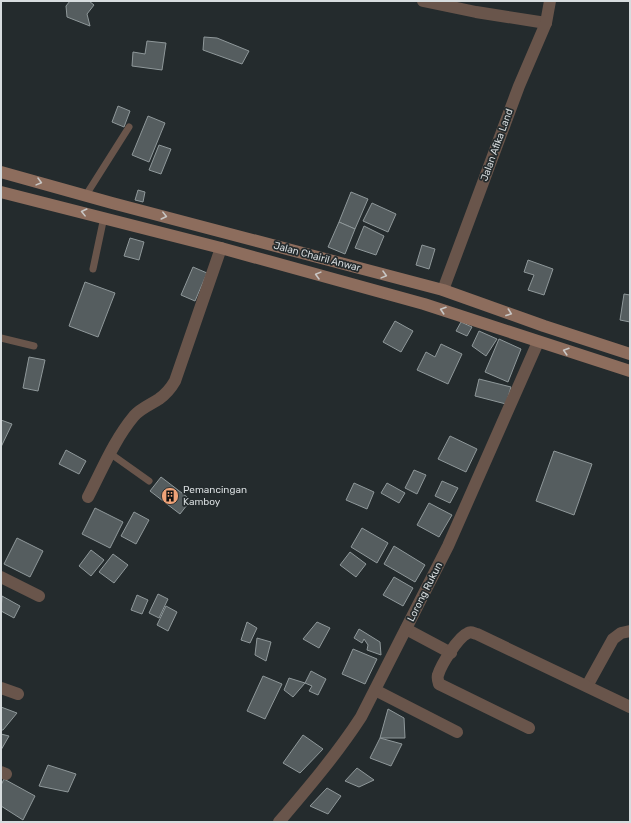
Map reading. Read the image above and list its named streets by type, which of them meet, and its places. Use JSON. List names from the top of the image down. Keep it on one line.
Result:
{"streets":{"main road":["Jalan Chairil Anwar"],"street":["Jalan Afika Land","Lorong Rukun"]},"crossings":[["Jalan Afika Land","Jalan Chairil Anwar"],["Jalan Chairil Anwar","Lorong Rukun"]],"places":{"building":["Pemancingan Kamboy"]}}
